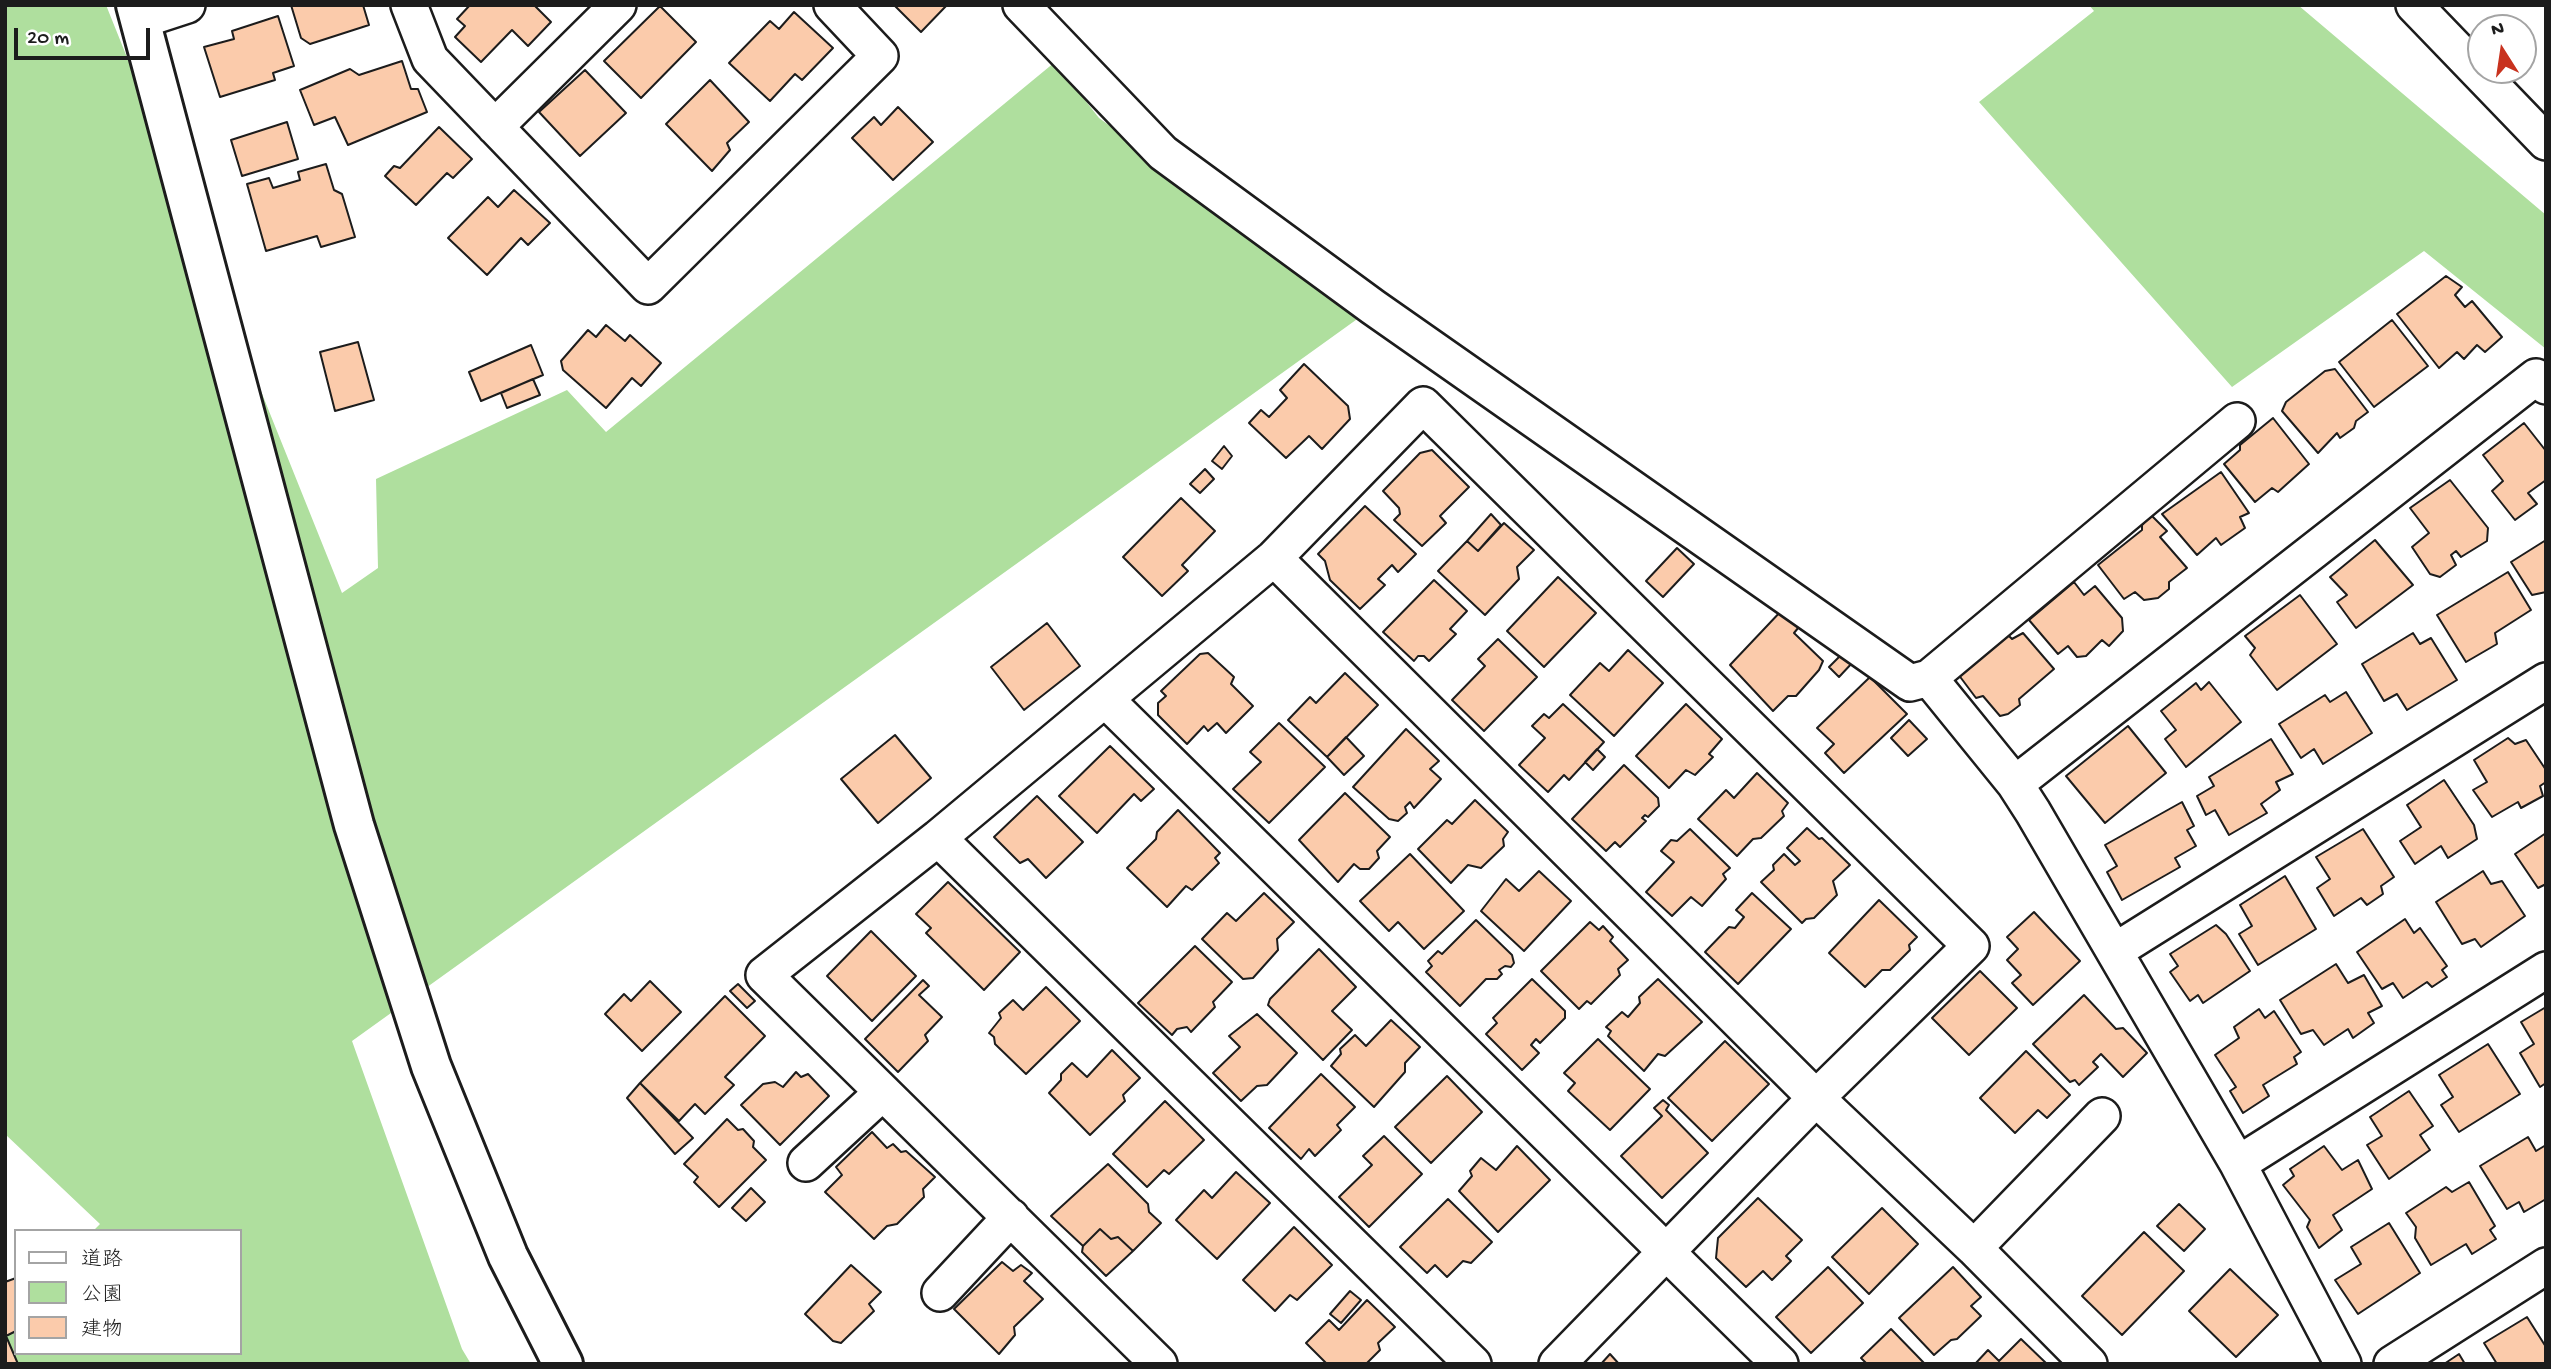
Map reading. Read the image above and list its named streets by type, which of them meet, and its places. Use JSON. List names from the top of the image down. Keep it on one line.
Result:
{"legend":["道路","公園","建物"],"scale_bar":"20 m","north":"top"}
